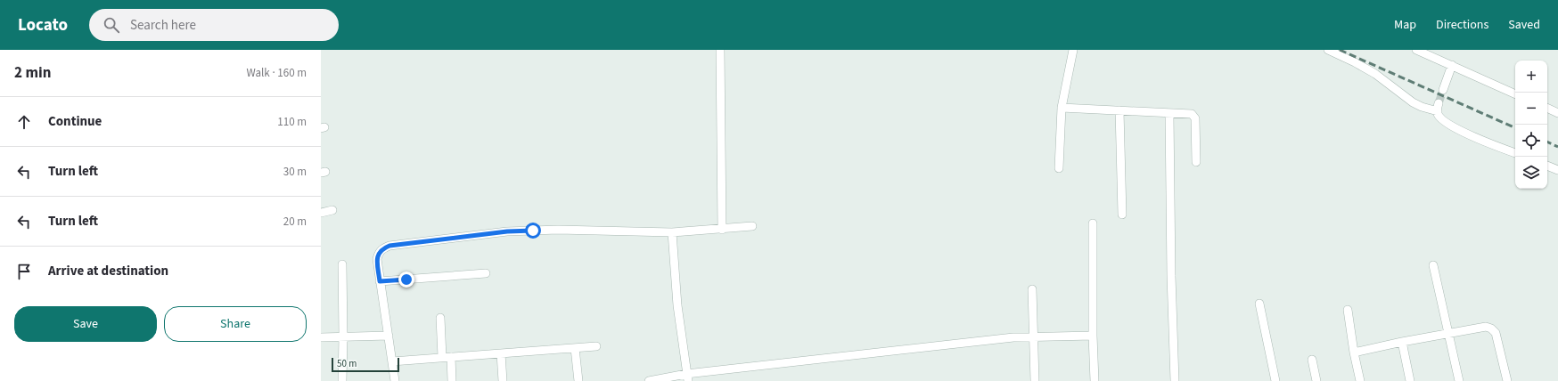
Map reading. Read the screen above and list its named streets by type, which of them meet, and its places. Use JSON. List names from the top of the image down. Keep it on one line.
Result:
{"scale_bar":"50 m","page":{"header":"Locato","search":"Search here","nav":["Map","Directions","Saved"],"heading":["2 min","Walk · 160 m"],"map_buttons":["+","−"],"list":[["Continue","110 m"],["Turn left","30 m"],["Turn left","20 m"],"Arrive at destination"],"buttons":["Save","Share"],"scale":"50 m"}}
